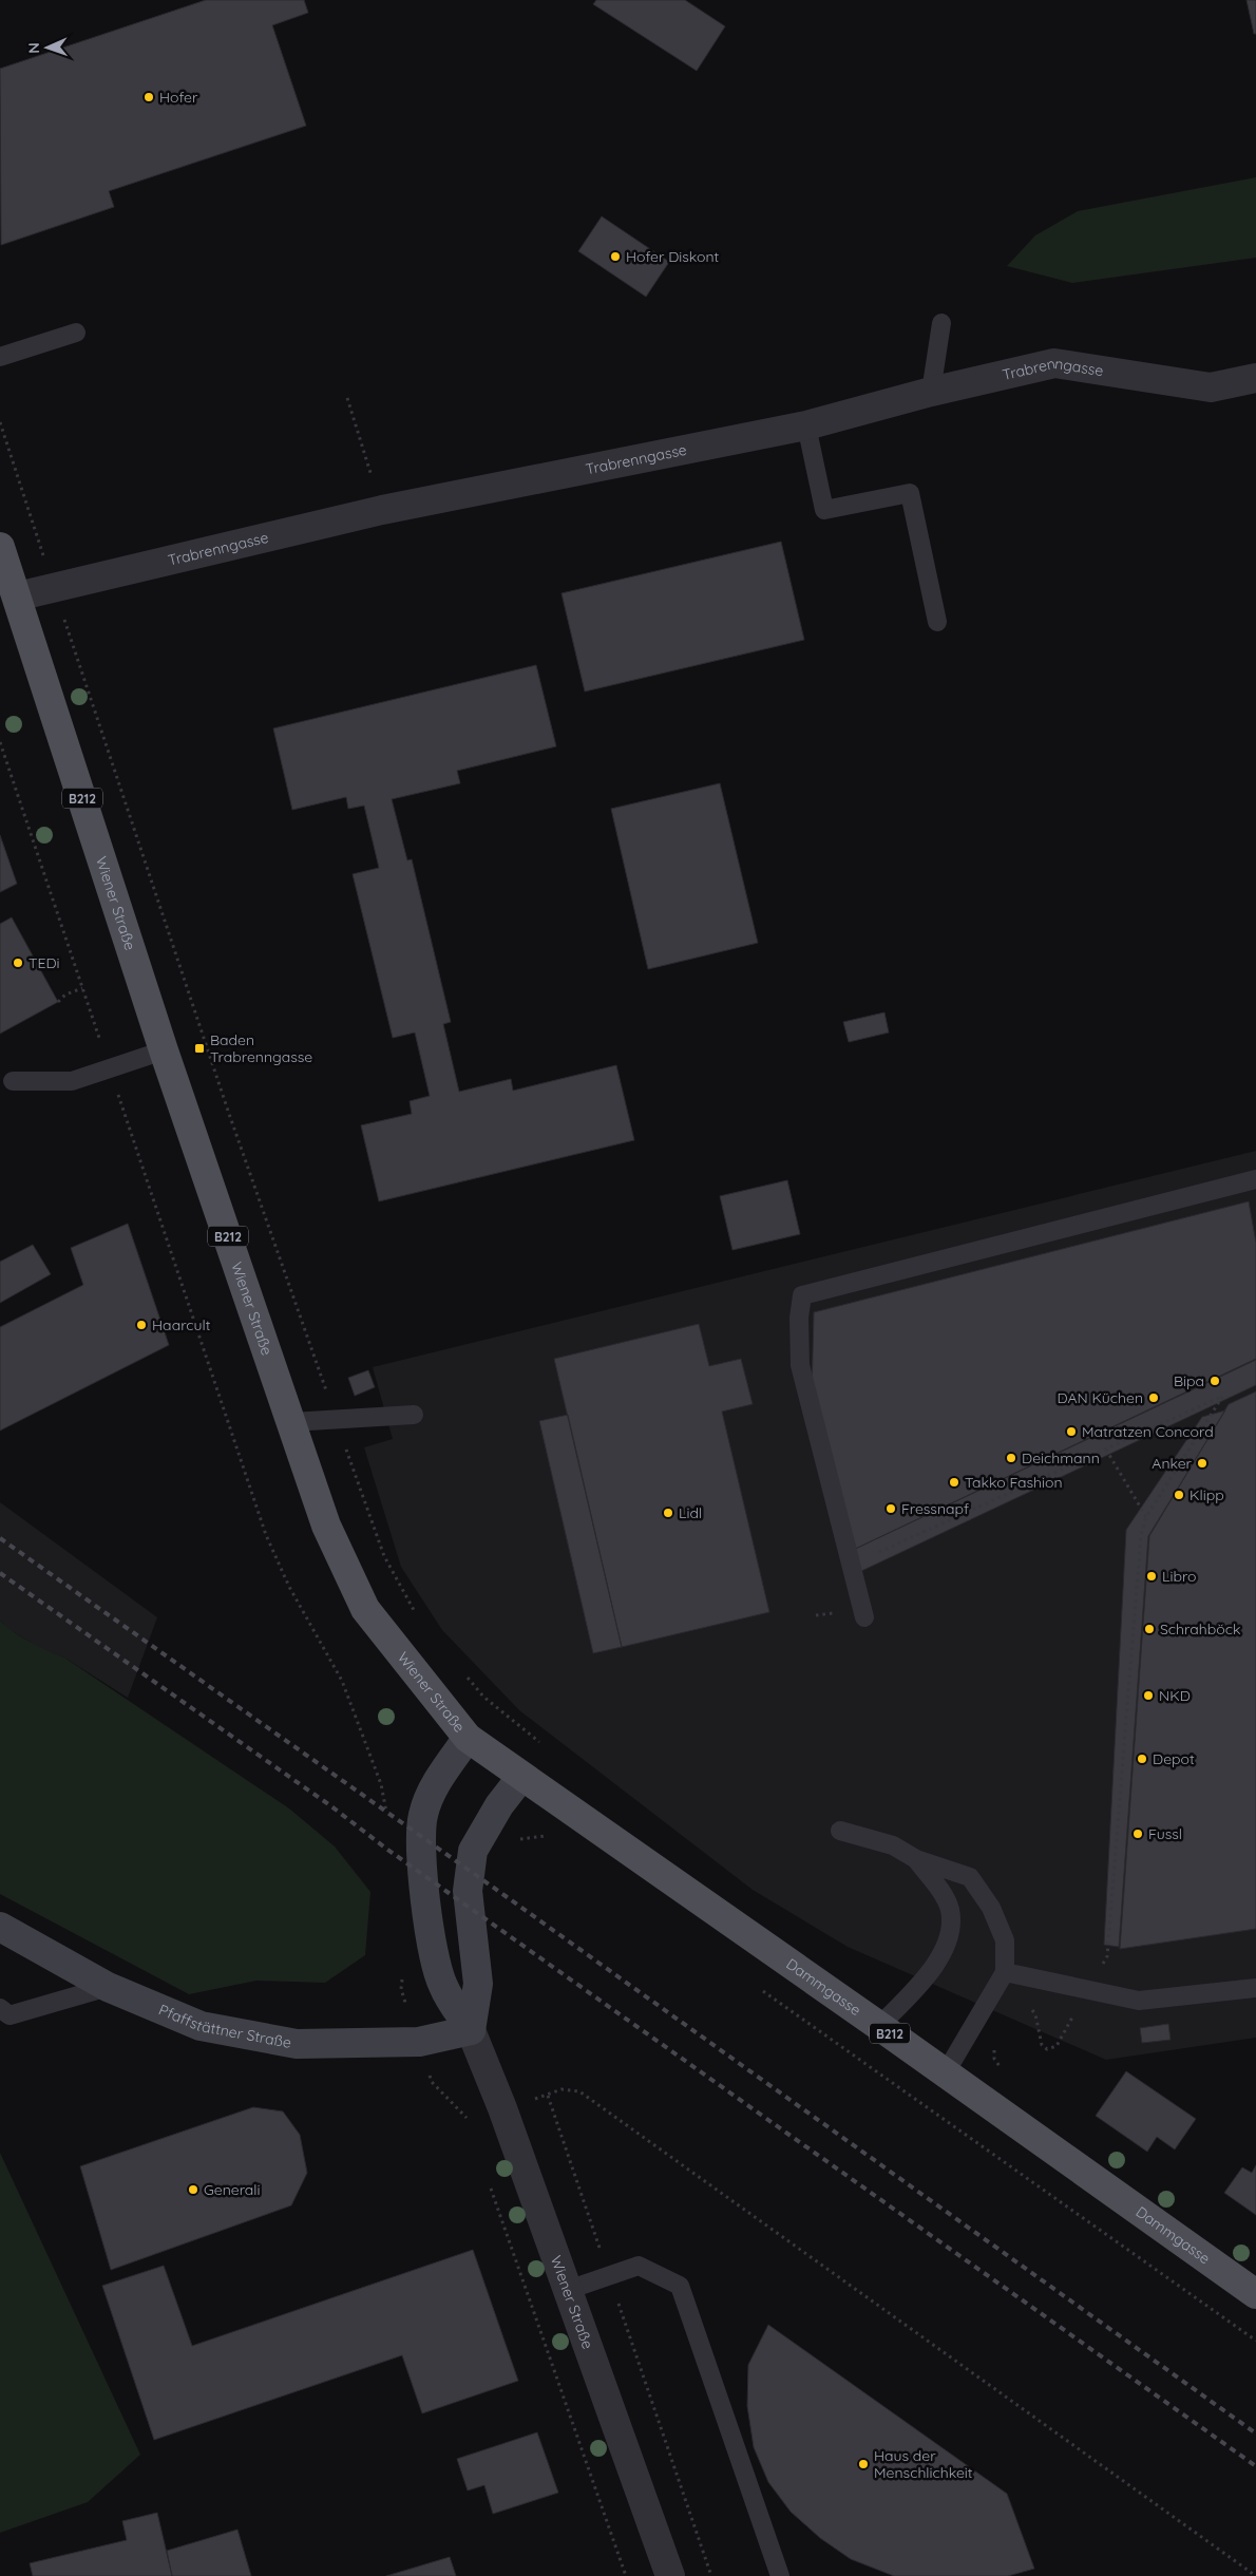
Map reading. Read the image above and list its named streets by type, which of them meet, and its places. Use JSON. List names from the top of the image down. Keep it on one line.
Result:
{"streets":{"main road":["B212","Wiener Straße","Dammgasse","Pfaffstättner Straße"],"street":["Trabrenngasse"]},"crossings":[["Trabrenngasse","Wiener Straße"],["Wiener Straße","Dammgasse"],["Wiener Straße","Pfaffstättner Straße"]],"places":{"other":["Hofer","Hofer Diskont","TEDi","Haarcult","Bipa","DAN Küchen","Matratzen Concord","Deichmann","Anker","Takko Fashion","Klipp","Fressnapf","Lidl","Libro","Schrahböck","NKD","Depot","Fussl","Generali","Haus der Menschlichkeit"],"transit":["Baden Trabrenngasse"]},"north":"left"}
